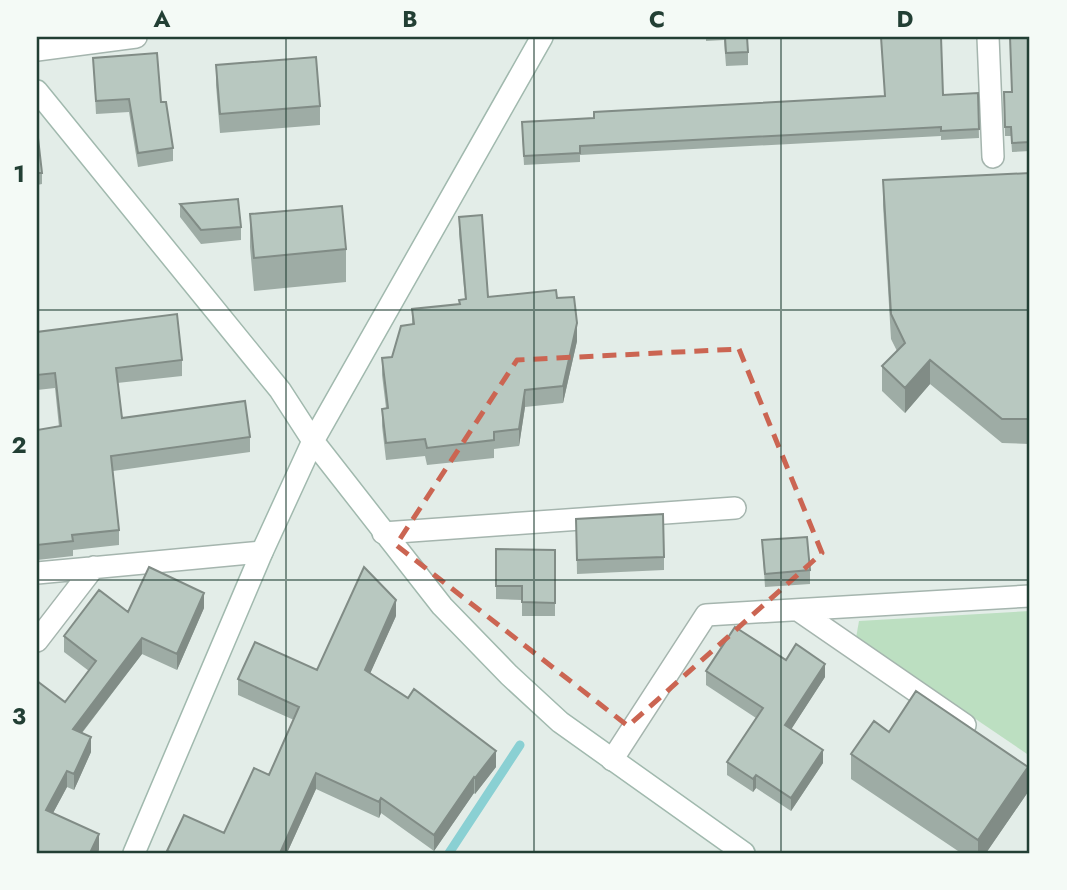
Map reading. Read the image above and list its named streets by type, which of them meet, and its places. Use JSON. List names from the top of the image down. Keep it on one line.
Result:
{"grid":{"columns":["A","B","C","D"],"rows":["1","2","3"]}}
